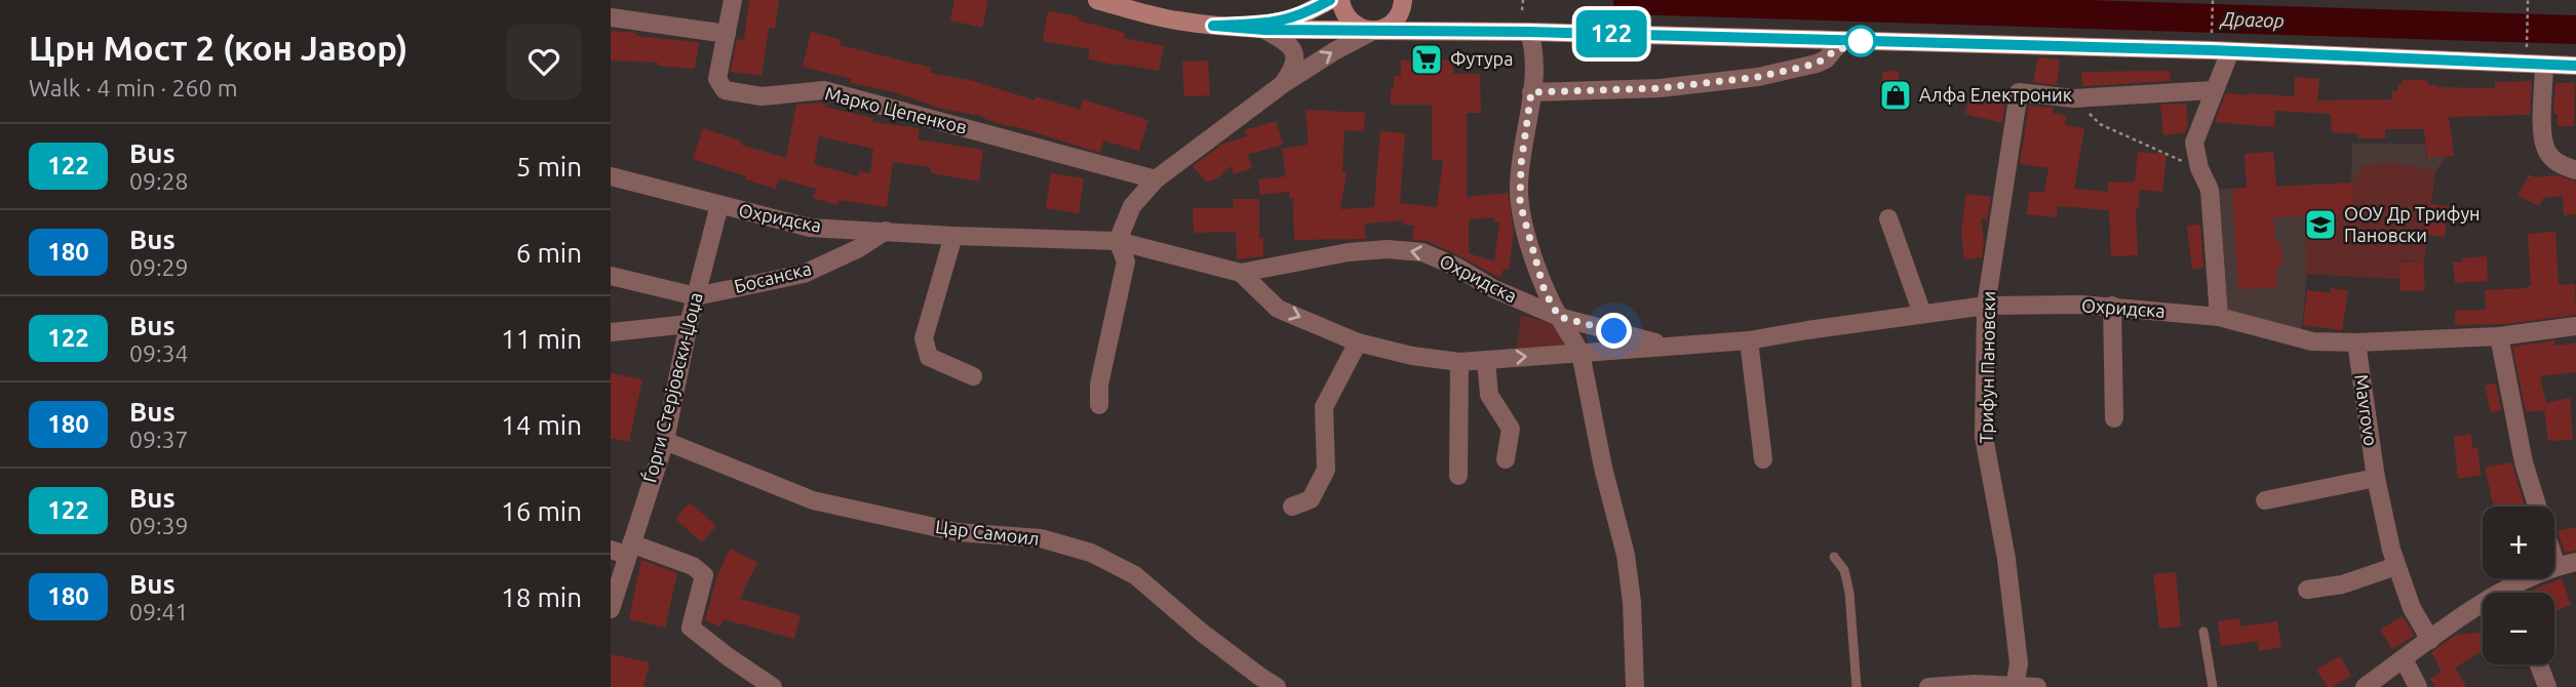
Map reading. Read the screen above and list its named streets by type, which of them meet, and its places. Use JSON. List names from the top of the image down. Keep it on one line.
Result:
{"streets":{"street":["Марко Цепенков","Охридска","Босанска","Трифун Пановски","Ѓорги Стерјовски-Џоџа","Mavrovo","Цар Самоил"]},"crossings":[["Охридска","Босанска"],["Охридска","Трифун Пановски"],["Охридска","Ѓорги Стерјовски-Џоџа"],["Охридска","Mavrovo"],["Босанска","Ѓорги Стерјовски-Џоџа"],["Ѓорги Стерјовски-Џоџа","Цар Самоил"]],"water":["Драгор"],"places":{"supermarket":["Футура"],"shop":["Алфа Електроник"],"school or university":["ООУ Др Трифун Пановски"]},"lines":["bus line 122"],"page":{"heading":["Црн Мост 2 (кон Јавор)","Walk · 4 min · 260 m"],"on_map":"122","list":[{"mark":"122","name":"Bus","note":"09:28","value":"5 min"},{"mark":"180","name":"Bus","note":"09:29","value":"6 min"},{"mark":"122","name":"Bus","note":"09:34","value":"11 min"},{"mark":"180","name":"Bus","note":"09:37","value":"14 min"},{"mark":"122","name":"Bus","note":"09:39","value":"16 min"},{"mark":"180","name":"Bus","note":"09:41","value":"18 min"}],"map_buttons":["+","−"]}}
